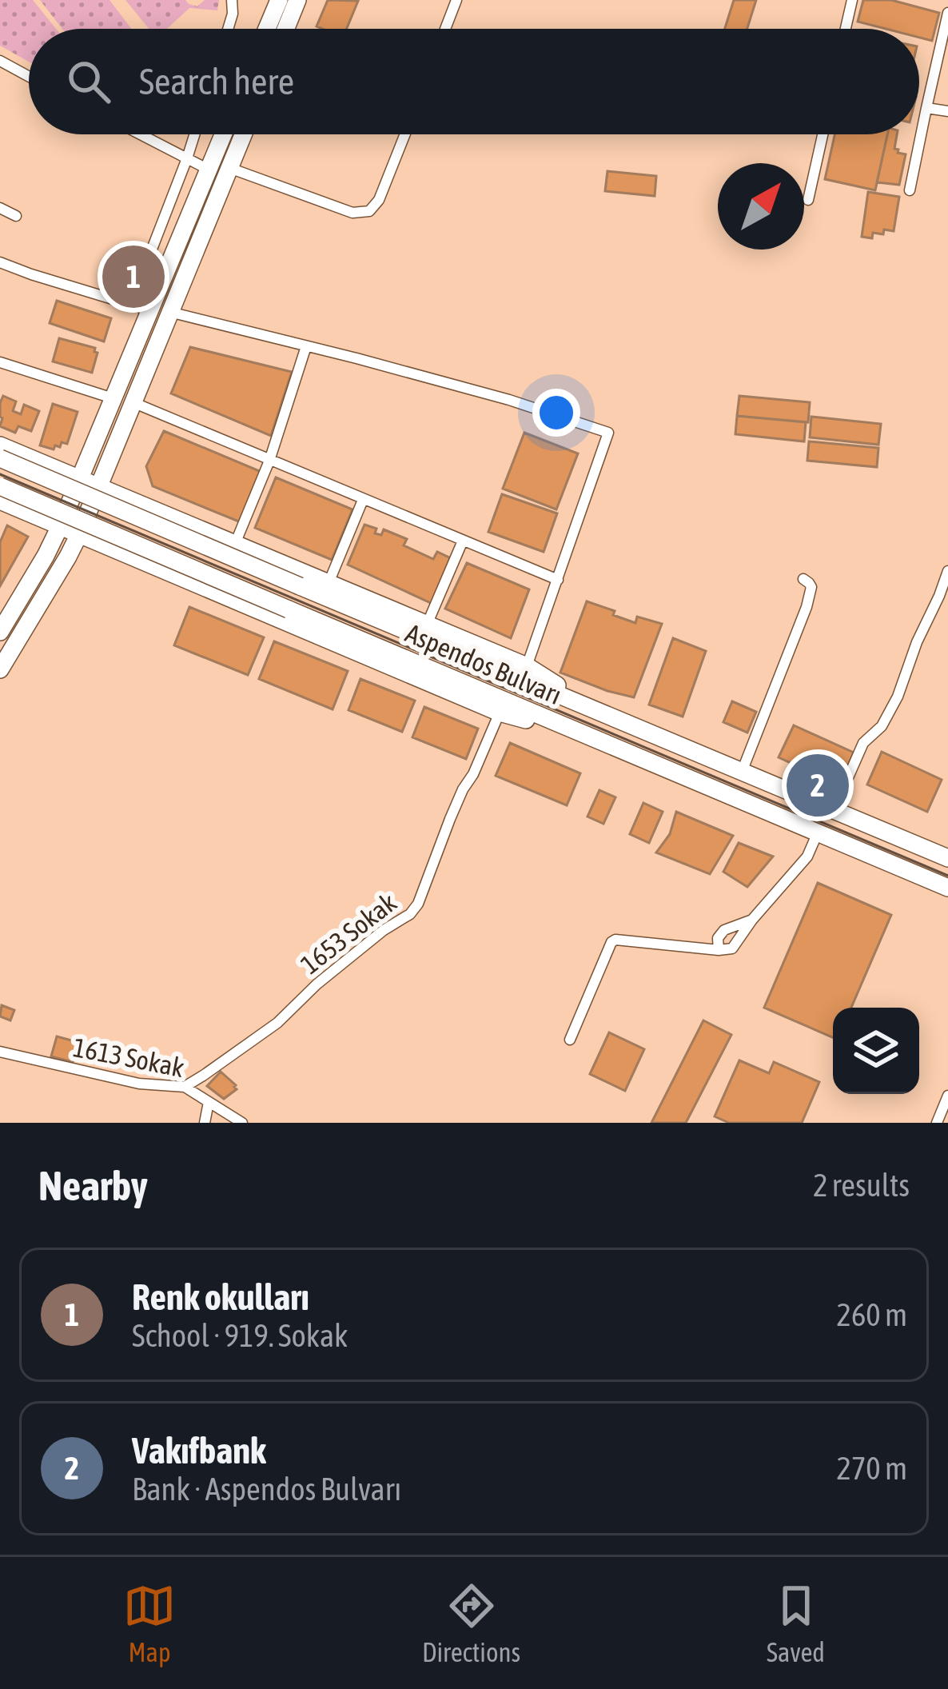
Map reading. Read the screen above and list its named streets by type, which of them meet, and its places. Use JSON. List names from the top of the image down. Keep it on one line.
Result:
{"streets":{"main road":["Aspendos Bulvarı"],"street":["1653 Sokak","1613 Sokak"]},"crossings":[["1653 Sokak","1613 Sokak"]],"north":"top right","page":{"search":"Search here","pins":["1","2"],"heading":["Nearby","2 results"],"list":[{"mark":"1","name":"Renk okulları","note":"School · 919. Sokak","value":"260 m"},{"mark":"2","name":"Vakıfbank","note":"Bank · Aspendos Bulvarı","value":"270 m"}],"nav":["Map","Directions","Saved"]}}
